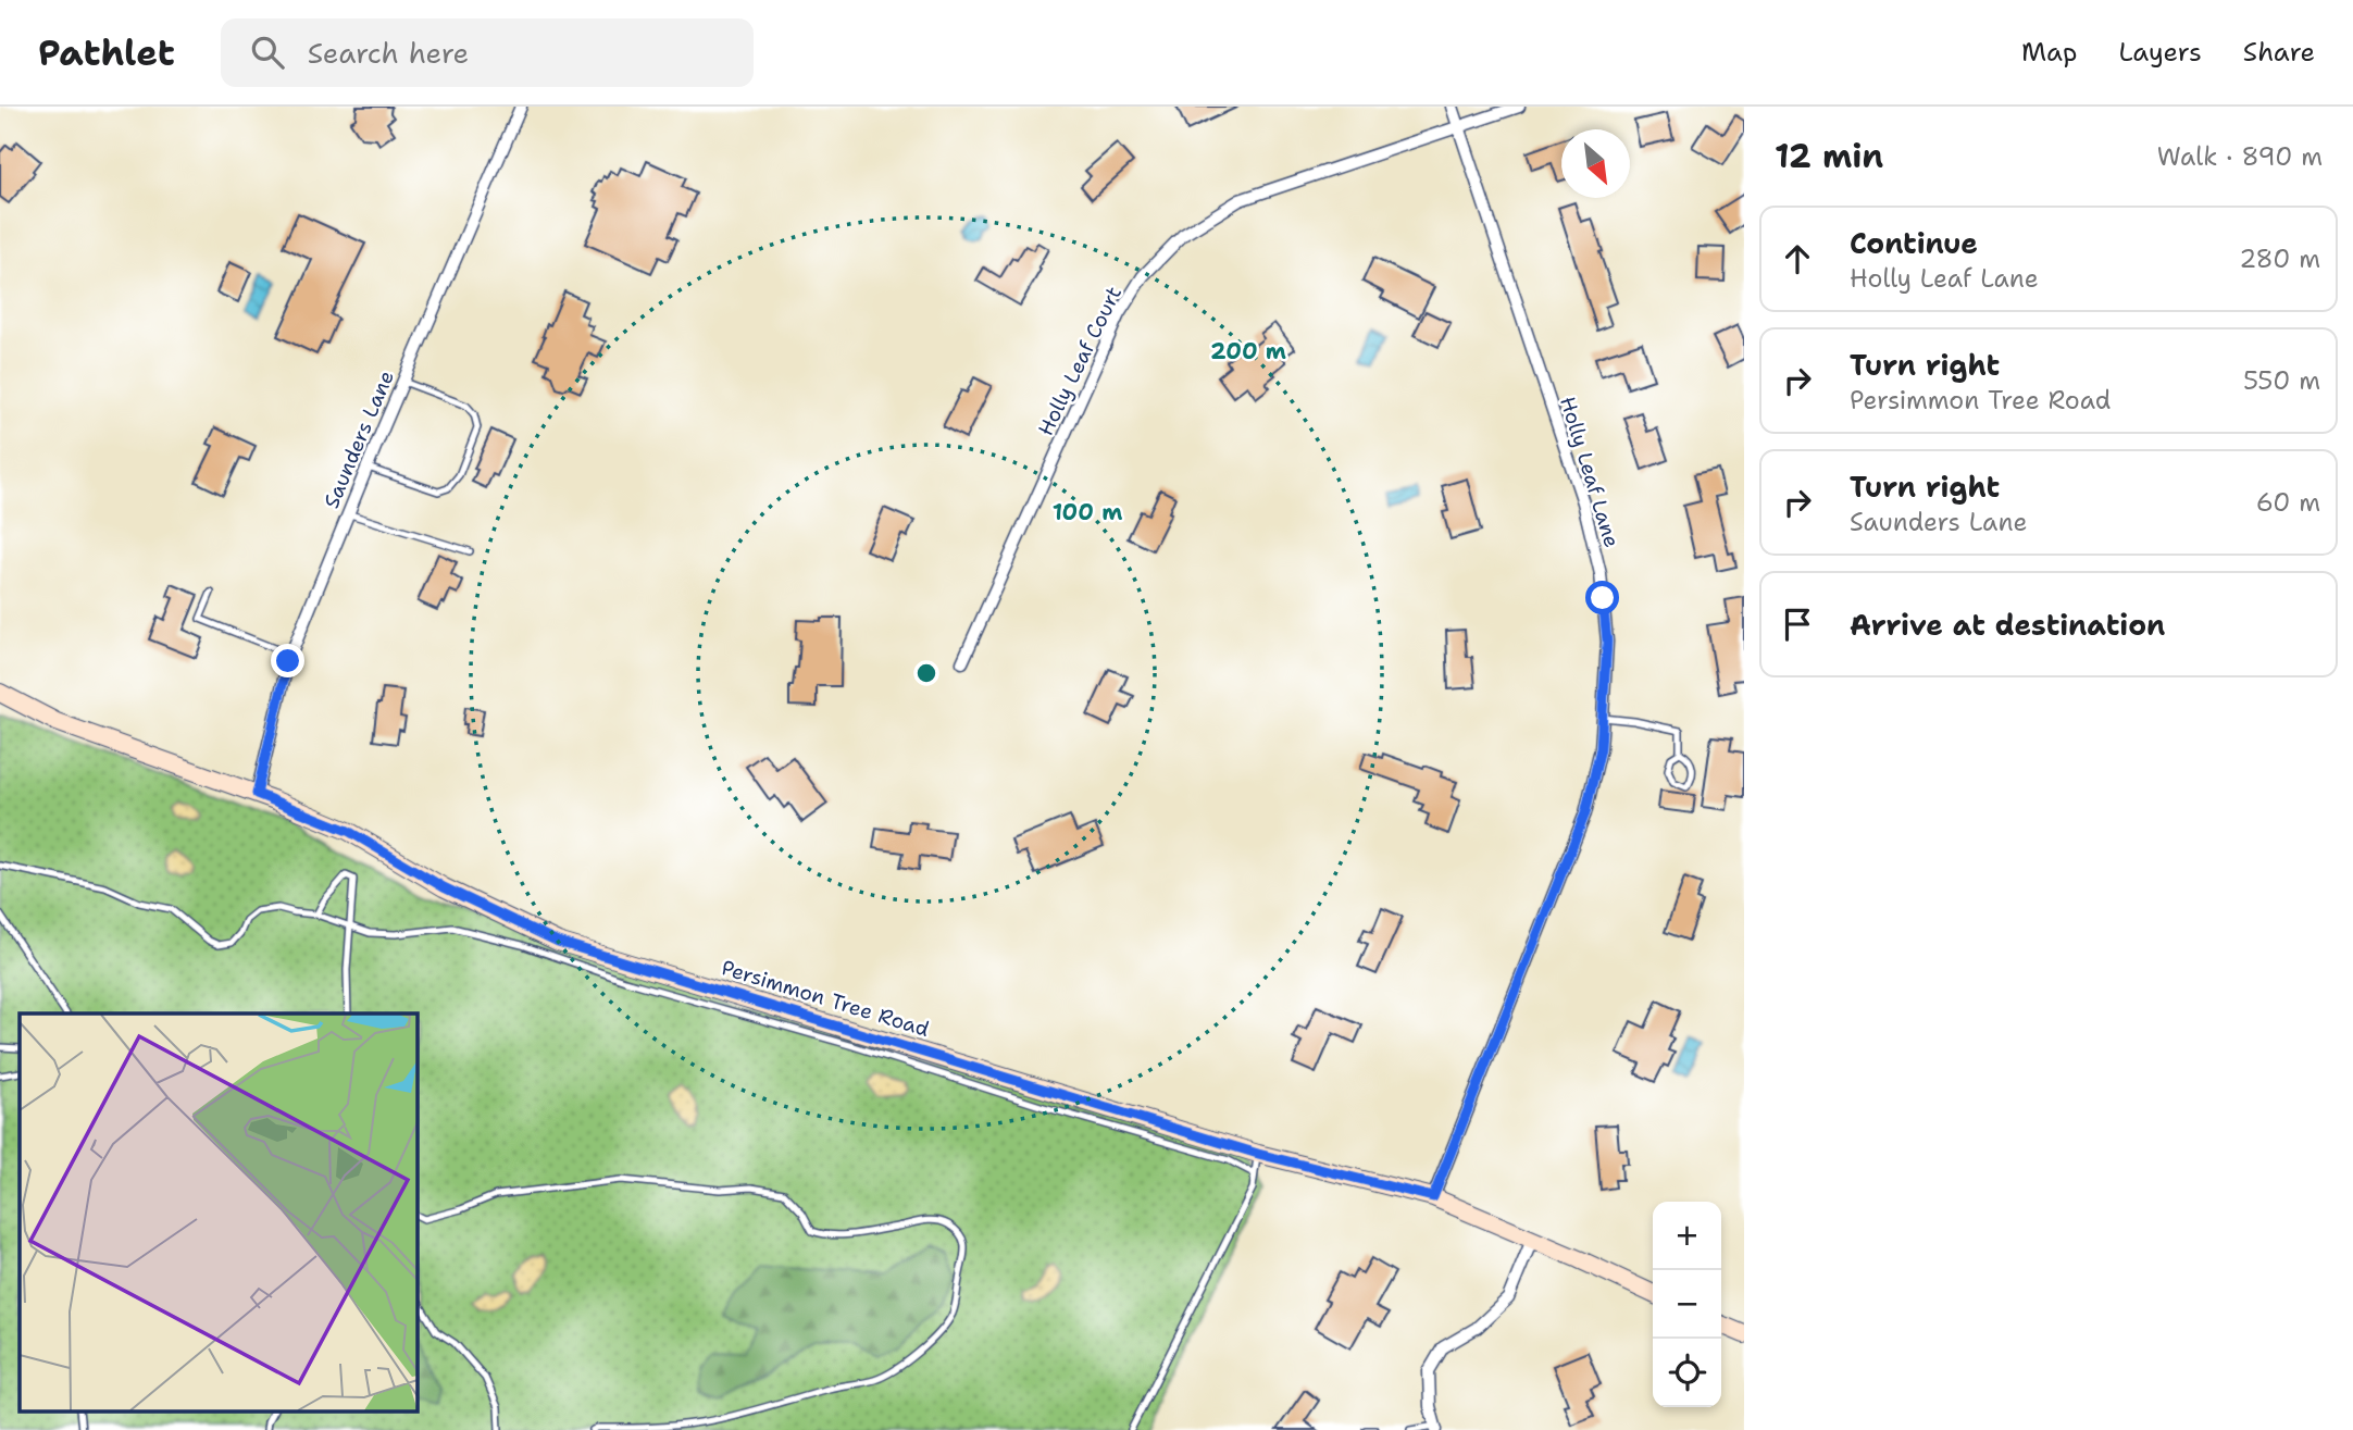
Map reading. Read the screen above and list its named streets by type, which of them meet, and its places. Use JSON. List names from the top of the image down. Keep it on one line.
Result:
{"streets":{"main road":["Persimmon Tree Road"],"street":["Holly Leaf Court","Saunders Lane","Holly Leaf Lane"]},"crossings":[["Holly Leaf Court","Holly Leaf Lane"],["Saunders Lane","Persimmon Tree Road"],["Holly Leaf Lane","Persimmon Tree Road"]],"north":"bottom right","page":{"header":"Pathlet","search":"Search here","nav":["Map","Layers","Share"],"heading":["12 min","Walk · 890 m"],"list":[["Continue","Holly Leaf Lane","280 m"],["Turn right","Persimmon Tree Road","550 m"],["Turn right","Saunders Lane","60 m"],"Arrive at destination"],"map_buttons":["+","−"]},"rings":["200 m","100 m"]}
